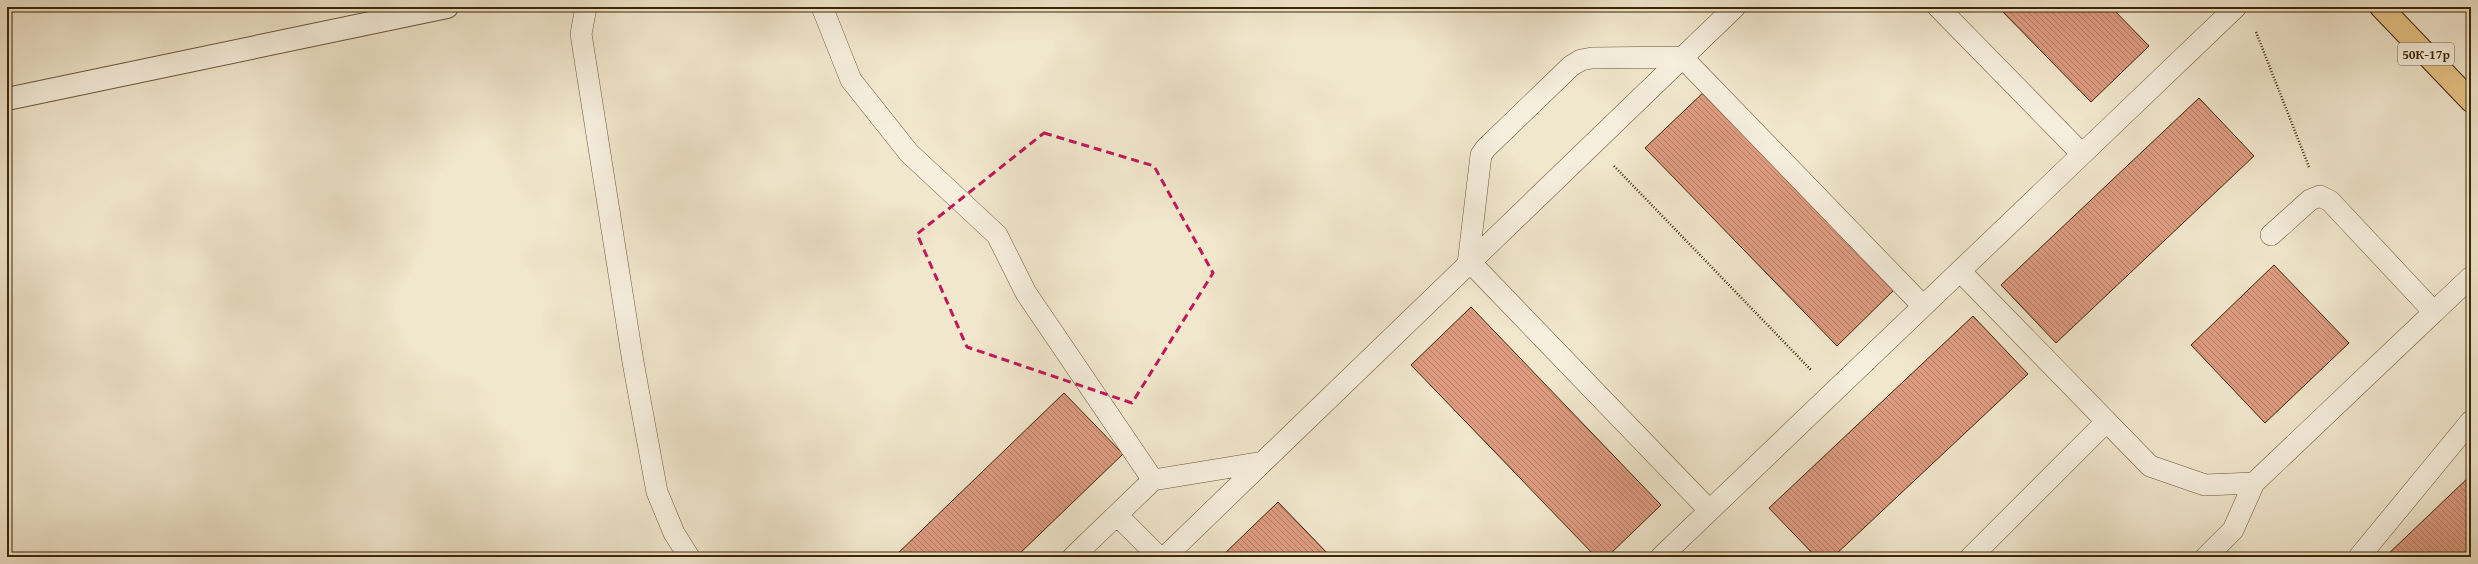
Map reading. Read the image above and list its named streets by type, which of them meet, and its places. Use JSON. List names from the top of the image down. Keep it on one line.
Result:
{"streets":{"main road":["50К-17р"]}}
